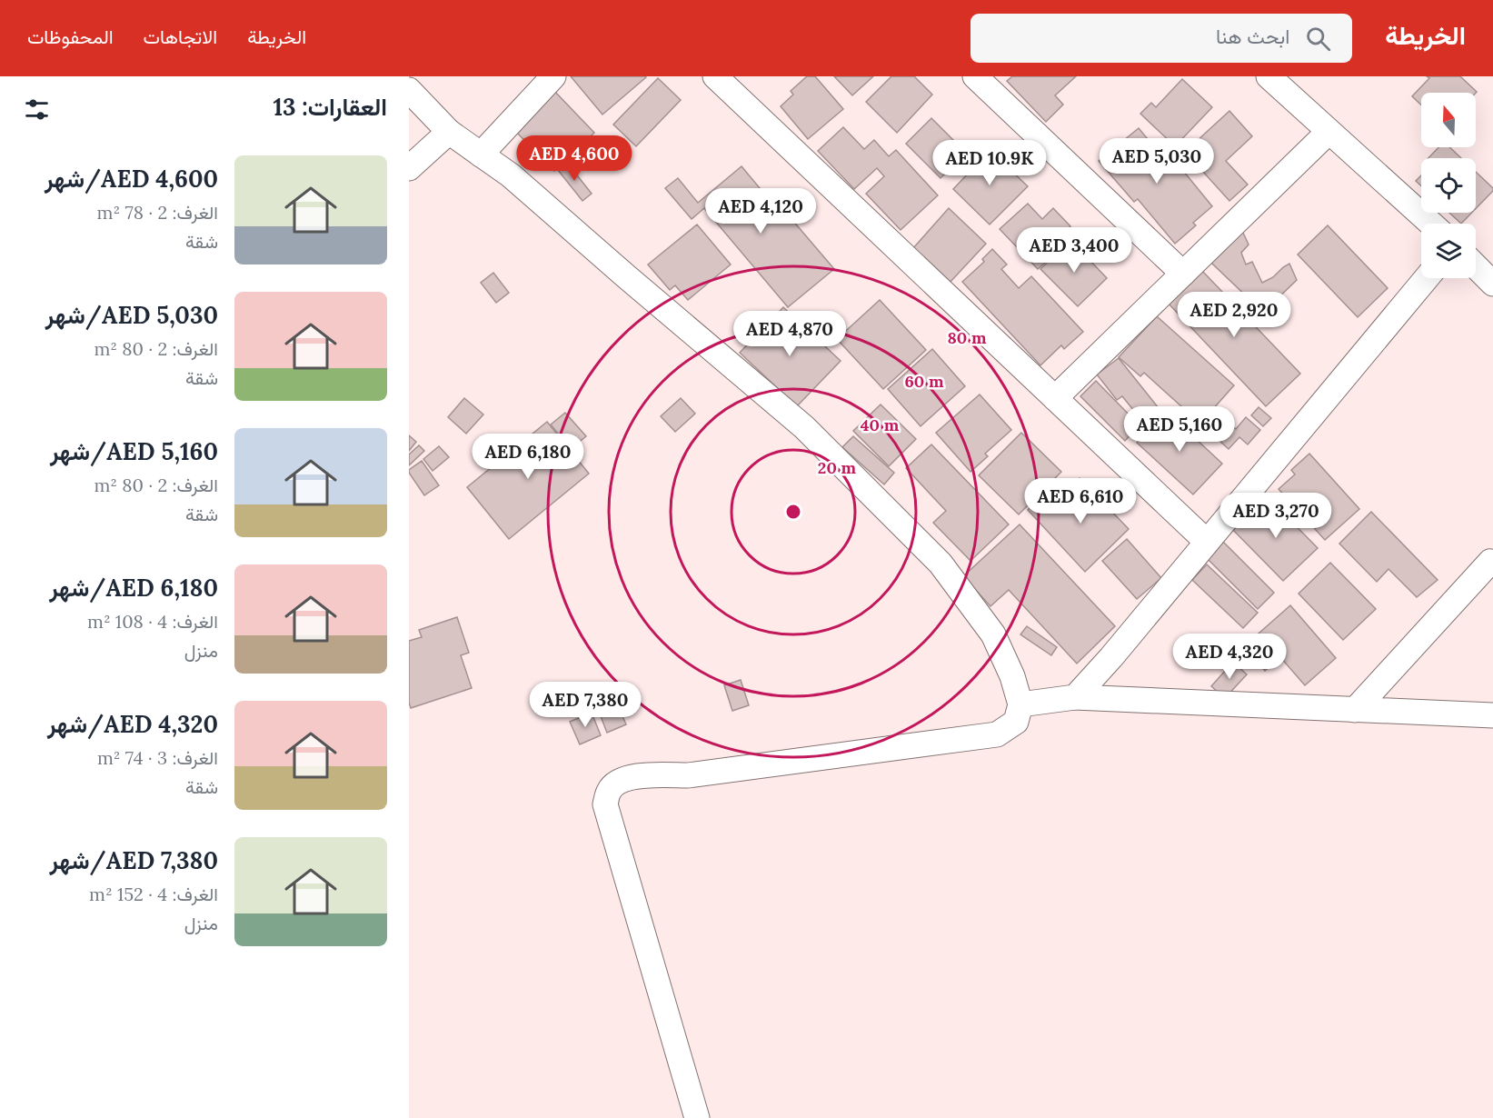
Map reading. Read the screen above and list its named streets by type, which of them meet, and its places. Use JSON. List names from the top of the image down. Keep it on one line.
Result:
{"north":"top","page":{"header":"الخريطة","search":"ابحث هنا","nav":["الخريطة","الاتجاهات","المحفوظات"],"heading":"العقارات: 13","price":["AED 4,600","AED 5,030","AED 10.9K","AED 4,120","AED 3,400","AED 2,920","AED 4,870","AED 5,160","AED 6,180","AED 6,610","AED 3,270","AED 4,320","AED 7,380"],"list":[{"name":"AED 4,600/شهر","note":"الغرف: 2 · 78 m² · شقة"},{"name":"AED 5,030/شهر","note":"الغرف: 2 · 80 m² · شقة"},{"name":"AED 5,160/شهر","note":"الغرف: 2 · 80 m² · شقة"},{"name":"AED 6,180/شهر","note":"الغرف: 4 · 108 m² · منزل"},{"name":"AED 4,320/شهر","note":"الغرف: 3 · 74 m² · شقة"},{"name":"AED 7,380/شهر","note":"الغرف: 4 · 152 m² · منزل"}]},"rings":["80 m","60 m","40 m","20 m"]}
